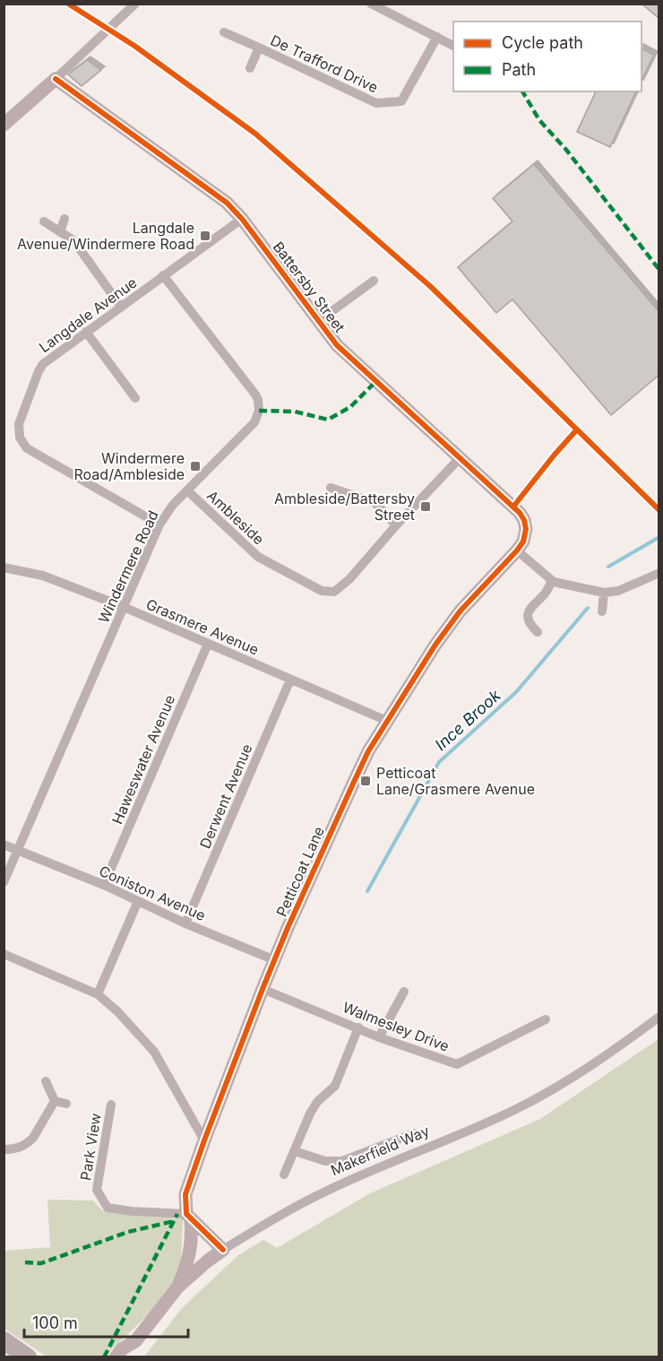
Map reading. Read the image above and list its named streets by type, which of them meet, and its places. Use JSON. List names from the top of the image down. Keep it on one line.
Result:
{"streets":{"street":["De Trafford Drive","Battersby Street","Langdale Avenue","Ambleside","Windermere Road","Grasmere Avenue","Haweswater Avenue","Derwent Avenue","Petticoat Lane","Coniston Avenue","Walmesley Drive","Park View","Makerfield Way"]},"crossings":[["Battersby Street","Langdale Avenue"],["Battersby Street","Ambleside"],["Battersby Street","Petticoat Lane"],["Langdale Avenue","Windermere Road"],["Ambleside","Windermere Road"],["Windermere Road","Grasmere Avenue"],["Windermere Road","Coniston Avenue"],["Grasmere Avenue","Haweswater Avenue"],["Grasmere Avenue","Derwent Avenue"],["Grasmere Avenue","Petticoat Lane"],["Haweswater Avenue","Coniston Avenue"],["Derwent Avenue","Coniston Avenue"],["Petticoat Lane","Coniston Avenue"],["Petticoat Lane","Walmesley Drive"],["Petticoat Lane","Park View"],["Petticoat Lane","Makerfield Way"]],"water":["Ince Brook"],"places":{"transit":["Langdale Avenue/Windermere Road","Windermere Road/Ambleside","Ambleside/Battersby Street","Petticoat Lane/Grasmere Avenue"]},"legend":["Cycle path","Path"],"scale_bar":"100 m"}
